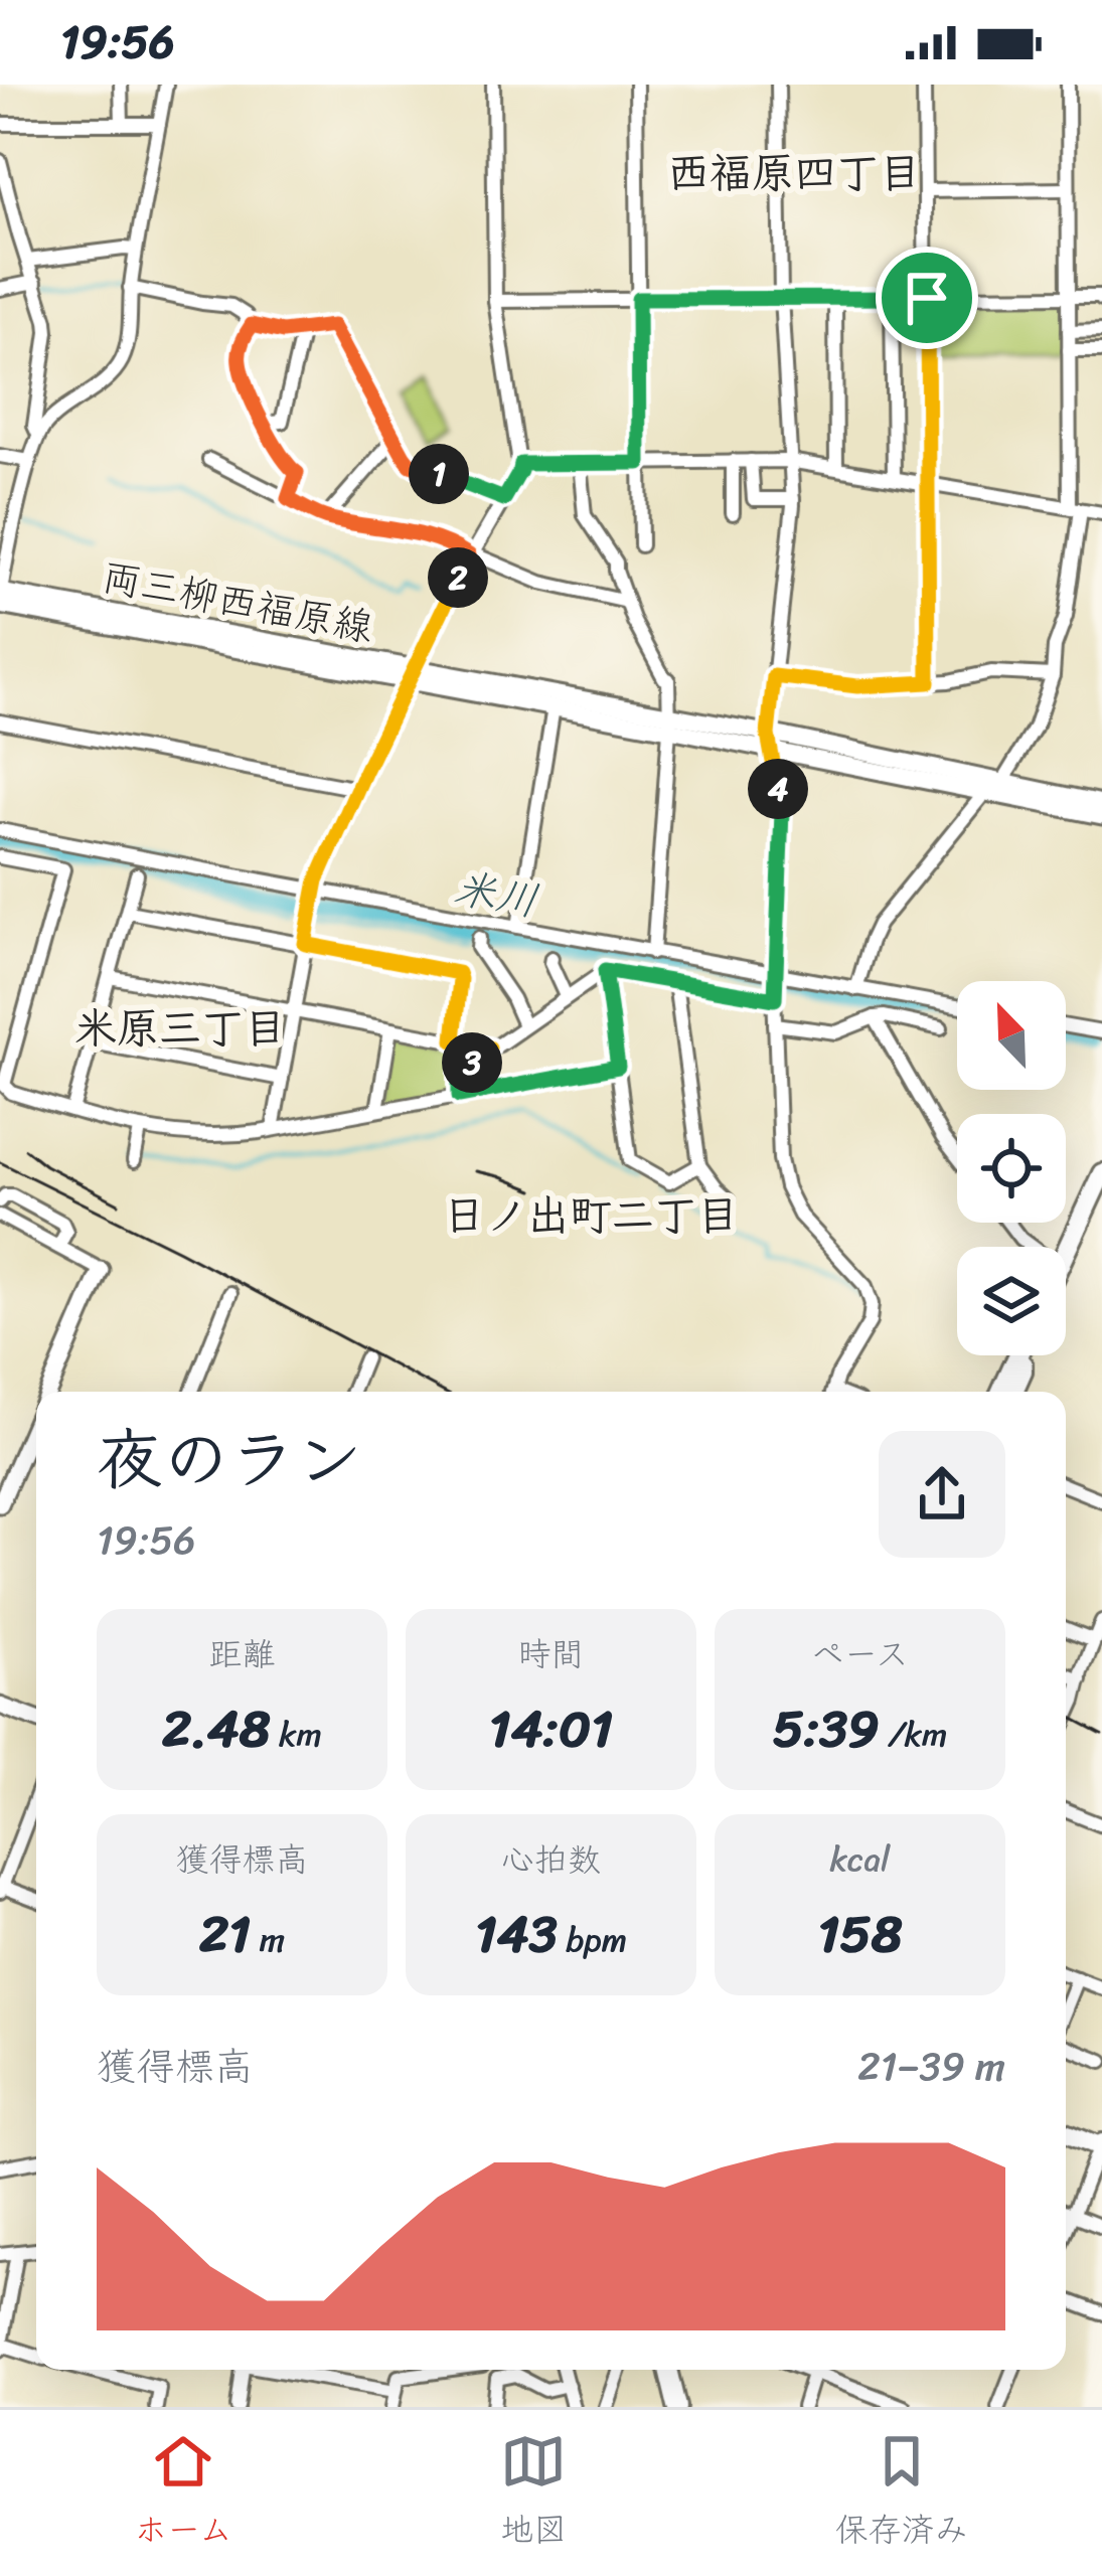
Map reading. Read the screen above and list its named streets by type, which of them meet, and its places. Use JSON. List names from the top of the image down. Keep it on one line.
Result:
{"streets":{"main road":["両三柳西福原線"]},"districts":["西福原四丁目","米原三丁目","日ノ出町二丁目"],"water":["米川"],"north":"top left","page":{"status":"19:56","pins":["1","2","4","3"],"heading":["夜のラン","19:56"],"stats":[["距離","2.48 km"],["時間","14:01"],["ペース","5:39 /km"],["獲得標高","21 m"],["心拍数","143 bpm"],["kcal","158"]],"chart":["獲得標高","21–39 m"],"tabs":["ホーム","地図","保存済み"]}}
